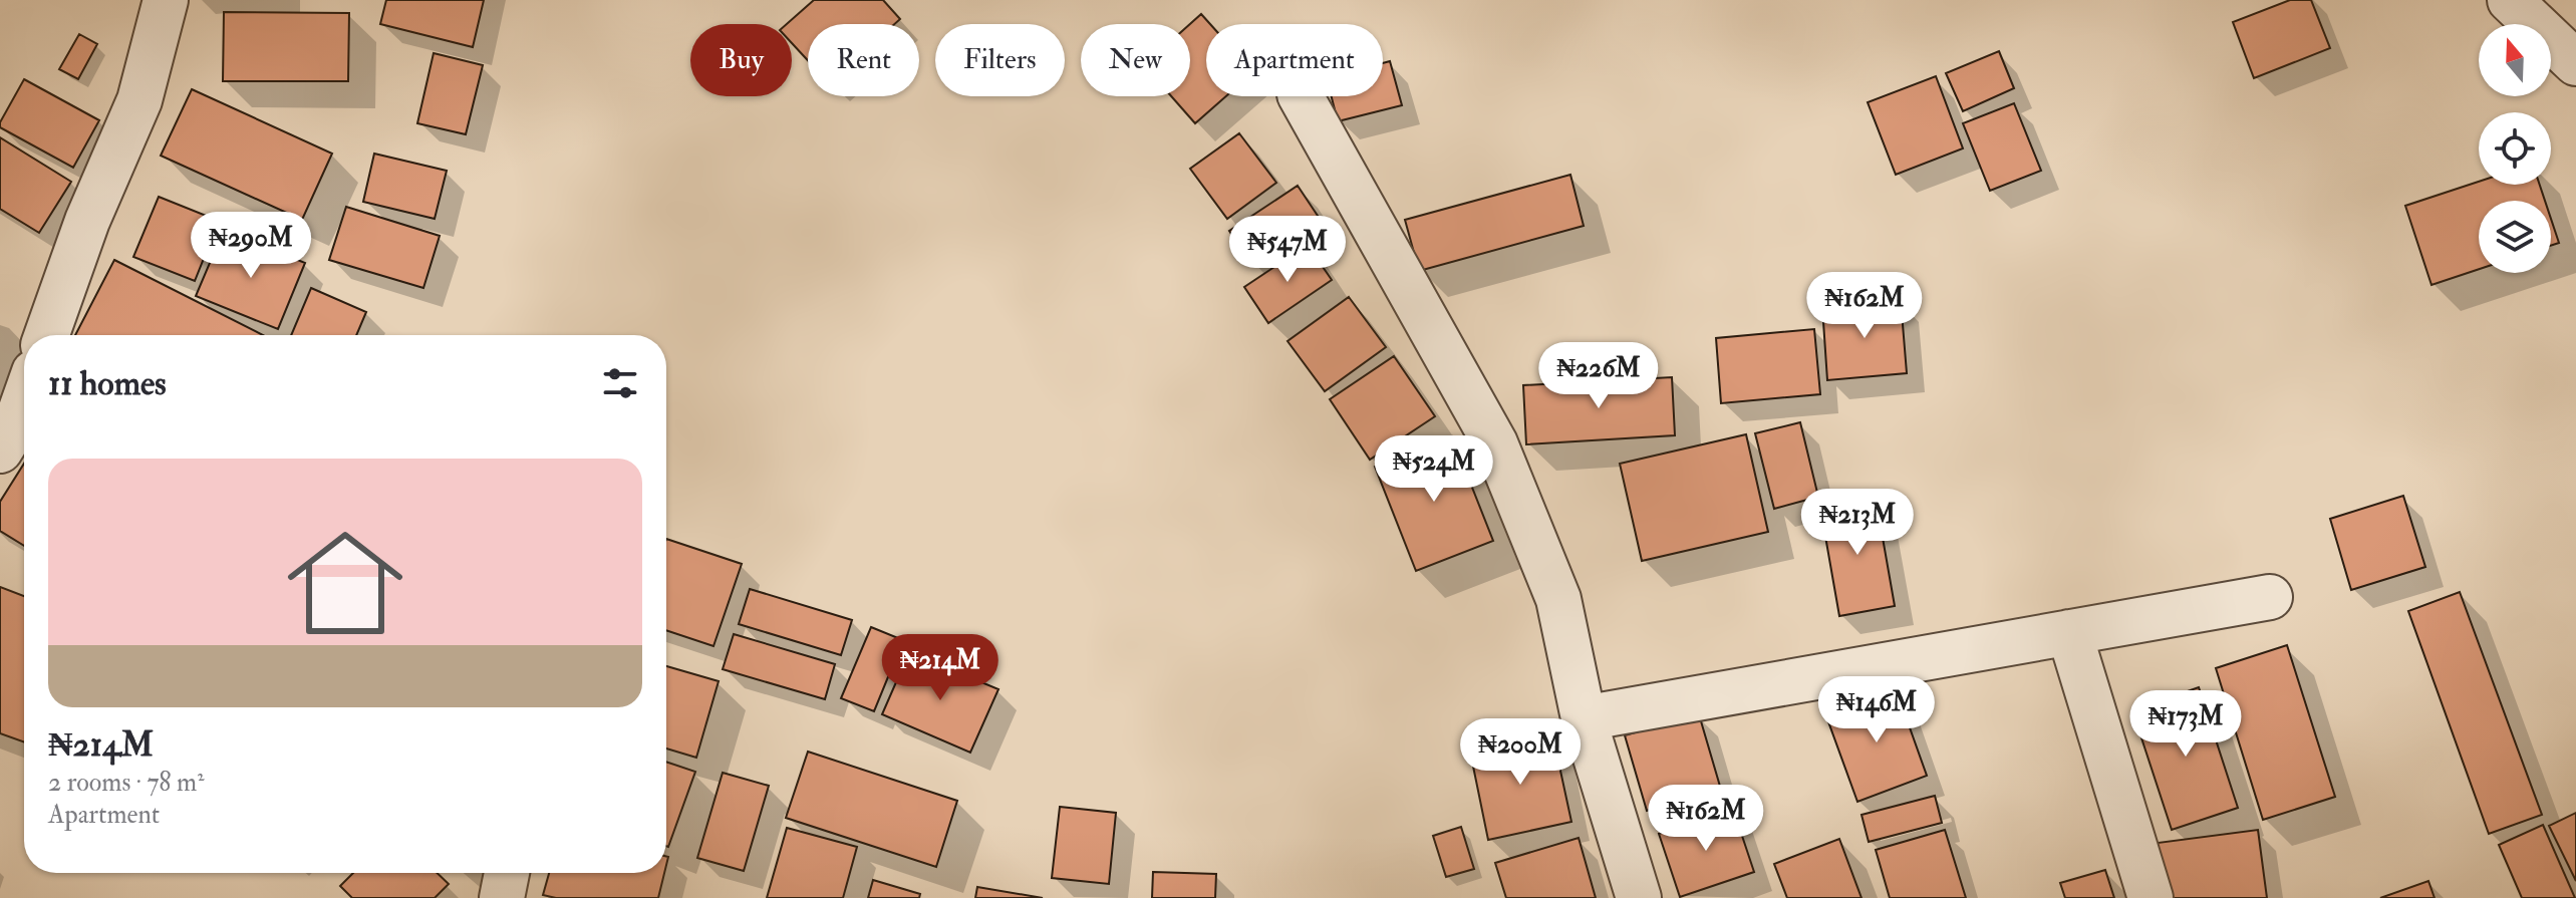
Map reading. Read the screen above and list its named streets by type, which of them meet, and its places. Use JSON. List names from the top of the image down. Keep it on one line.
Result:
{"north":"top","page":{"chip":["Buy","Rent","Filters","New","Apartment"],"price":["₦290M","₦547M","₦162M","₦226M","₦524M","₦213M","₦214M","₦146M","₦173M","₦200M","₦162M"],"heading":"11 homes","list":[{"name":"₦214M","note":"2 rooms · 78 m² · Apartment"}]}}
